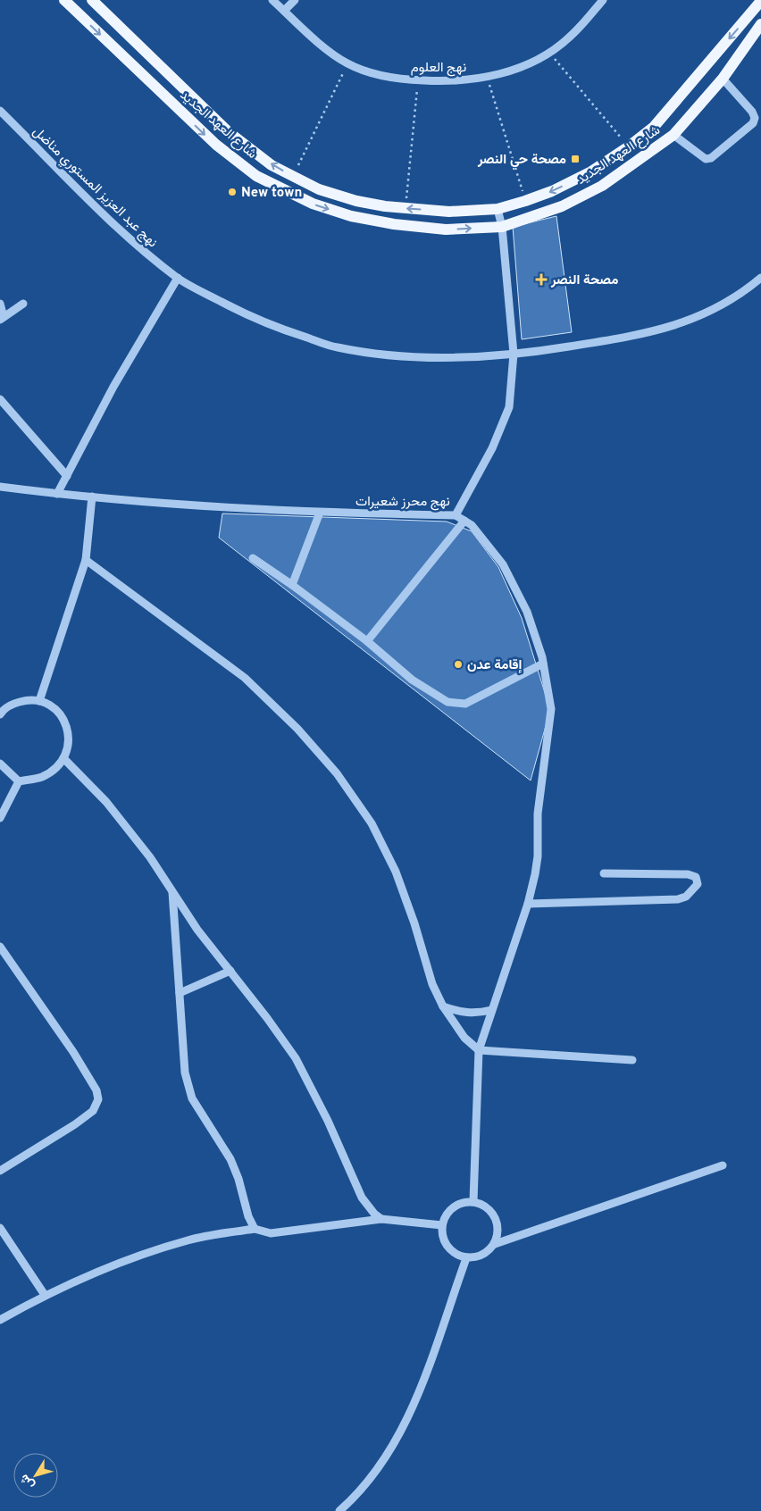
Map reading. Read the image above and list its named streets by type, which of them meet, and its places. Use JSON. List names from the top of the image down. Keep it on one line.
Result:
{"streets":{"main road":["شارع العهد الجديد"],"street":["نهج العلوم","نهج عبد العزيز المستوري مناضل","نهج محرز شعيرات"]},"crossings":[["شارع العهد الجديد","نهج محرز شعيرات"],["نهج عبد العزيز المستوري مناضل","نهج محرز شعيرات"]],"places":{"transit":["مصحة حي النصر"],"other":["New town","إقامة عدن"],"health":["مصحة النصر"]},"north":"bottom left"}
